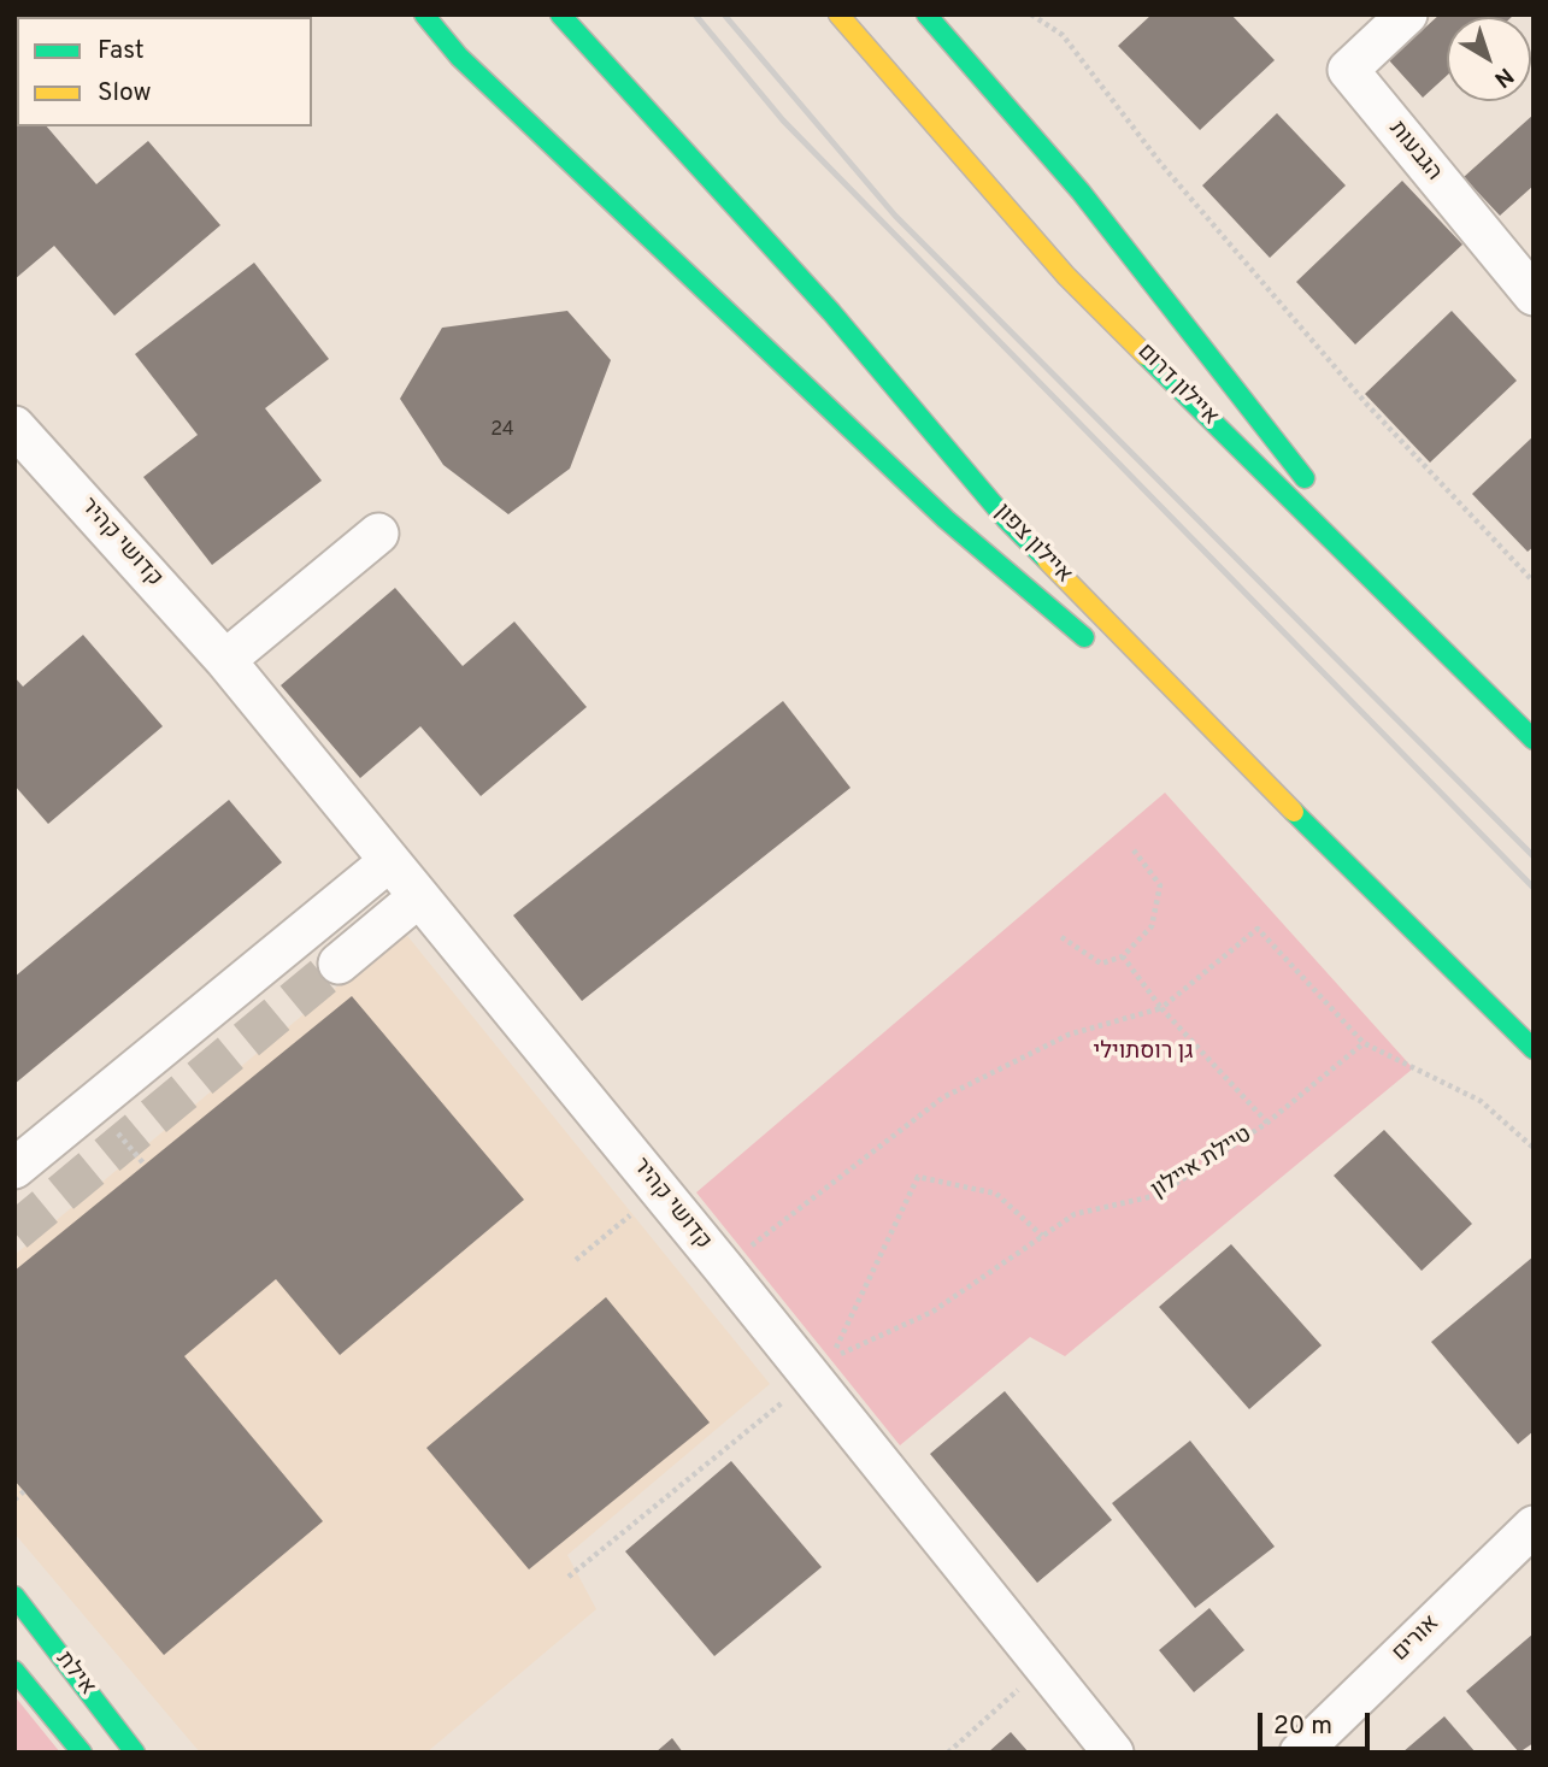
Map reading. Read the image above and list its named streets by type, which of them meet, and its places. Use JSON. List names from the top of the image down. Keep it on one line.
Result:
{"streets":{"main road":["איילון דרום","איילון צפון","אילת"],"street":["הגבעות","קדושי קהיר","אורים"],"path":["טיילת איילון"]},"crossings":[["קדושי קהיר","טיילת איילון"]],"parks":["גן רוסתוילי"],"house_numbers":["24"],"legend":["Fast","Slow"],"scale_bar":"20 m","north":"bottom right"}
